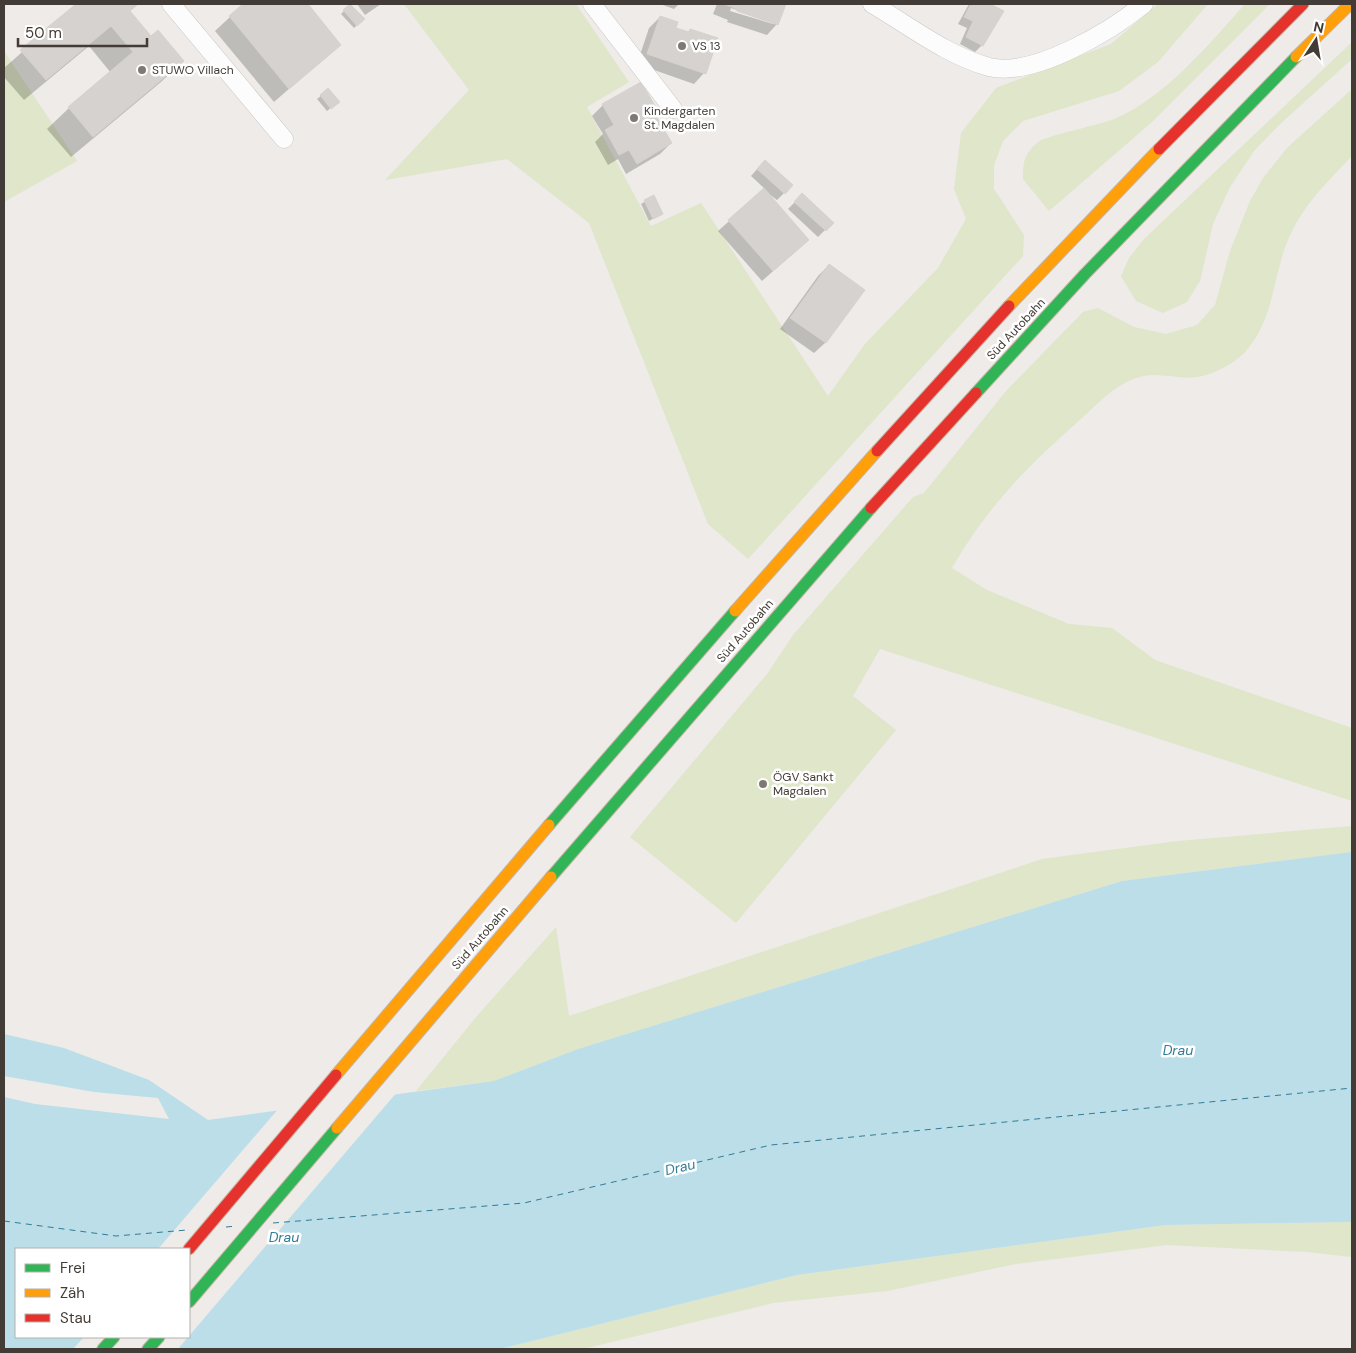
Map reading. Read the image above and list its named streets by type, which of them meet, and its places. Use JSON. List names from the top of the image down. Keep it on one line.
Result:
{"streets":{"highway":["Süd Autobahn"]},"water":["Drau"],"places":["VS 13","STUWO Villach","Kindergarten St. Magdalen","ÖGV Sankt Magdalen"],"legend":["Frei","Zäh","Stau"],"scale_bar":"50 m","north":"top"}
